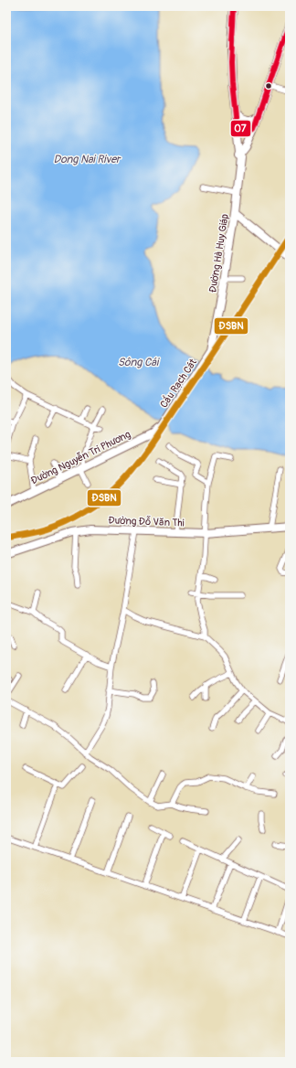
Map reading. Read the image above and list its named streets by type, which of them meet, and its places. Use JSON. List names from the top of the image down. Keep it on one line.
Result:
{"streets":{"main road":["Đường Hà Huy Giáp","Cầu Rạch Cát","Đường Nguyễn Tri Phương","Đường Đỗ Văn Thi"]},"crossings":[["Đường Hà Huy Giáp","Cầu Rạch Cát"],["Cầu Rạch Cát","Đường Nguyễn Tri Phương"]],"water":["Dong Nai River","Sông Cái"],"lines":["transit line 07","transit line ĐSBN"]}
